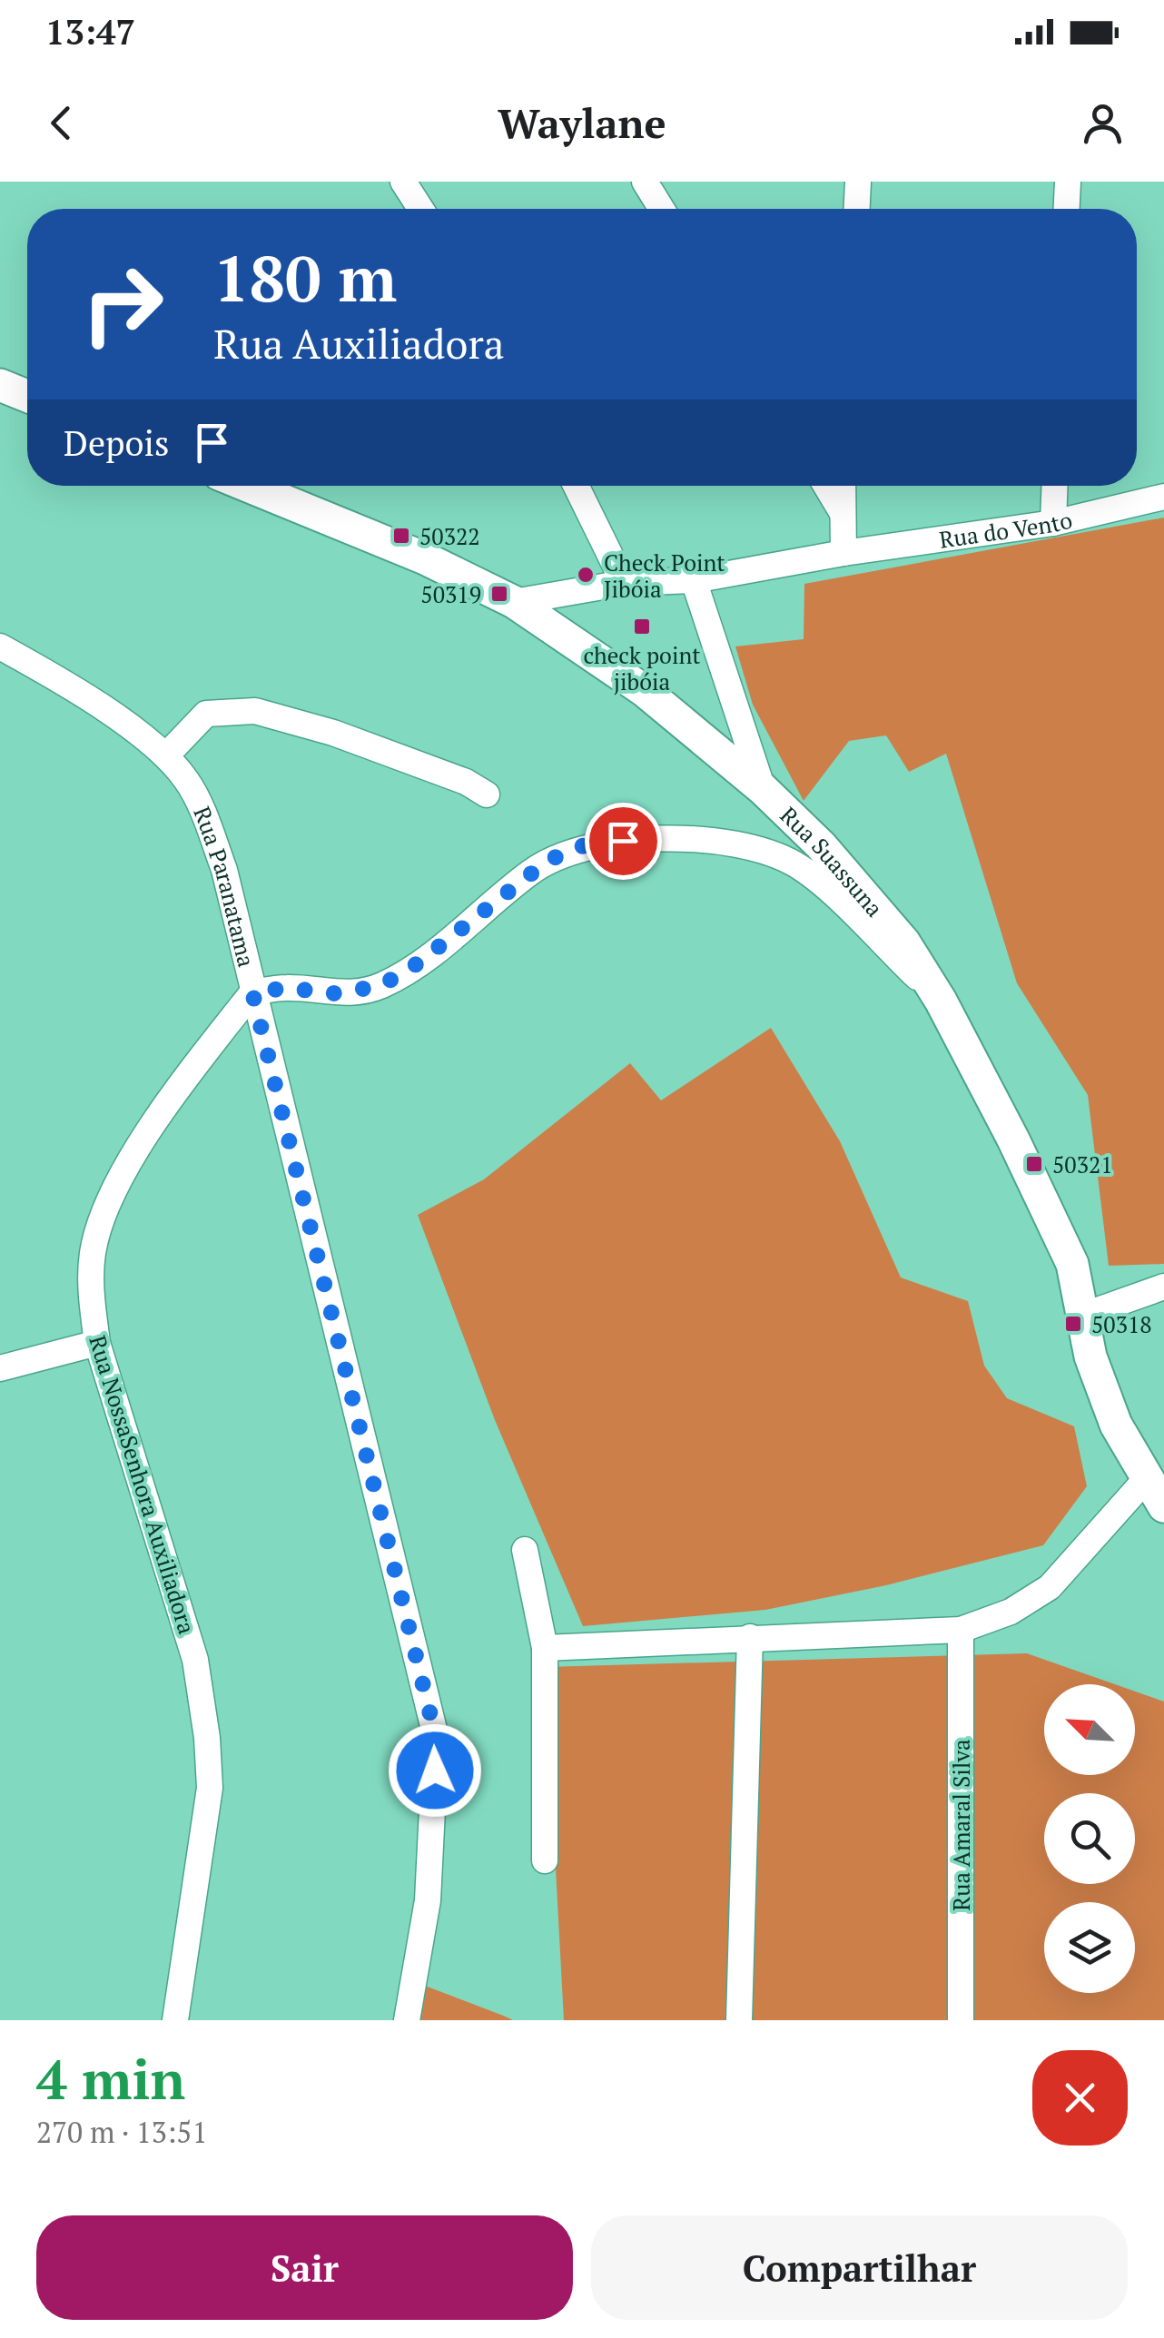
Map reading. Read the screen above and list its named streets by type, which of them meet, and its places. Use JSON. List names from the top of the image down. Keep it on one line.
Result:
{"streets":{"street":["Rua do Vento","Rua Suassuna","Rua Paranatama","Rua NossaSenhora Auxiliadora","Rua Amaral Silva"]},"crossings":[["Rua do Vento","Rua Suassuna"],["Rua Paranatama","Rua NossaSenhora Auxiliadora"]],"places":{"transit":["50322","50319","check point jibóia","50321","50318"],"other":["Check Point Jibóia"]},"north":"top left","page":{"status":"13:47","header":"Waylane","turn":["180 m","Rua Auxiliadora"],"then":"Depois","heading":["4 min","270 m · 13:51"],"buttons":["Sair","Compartilhar"]}}
